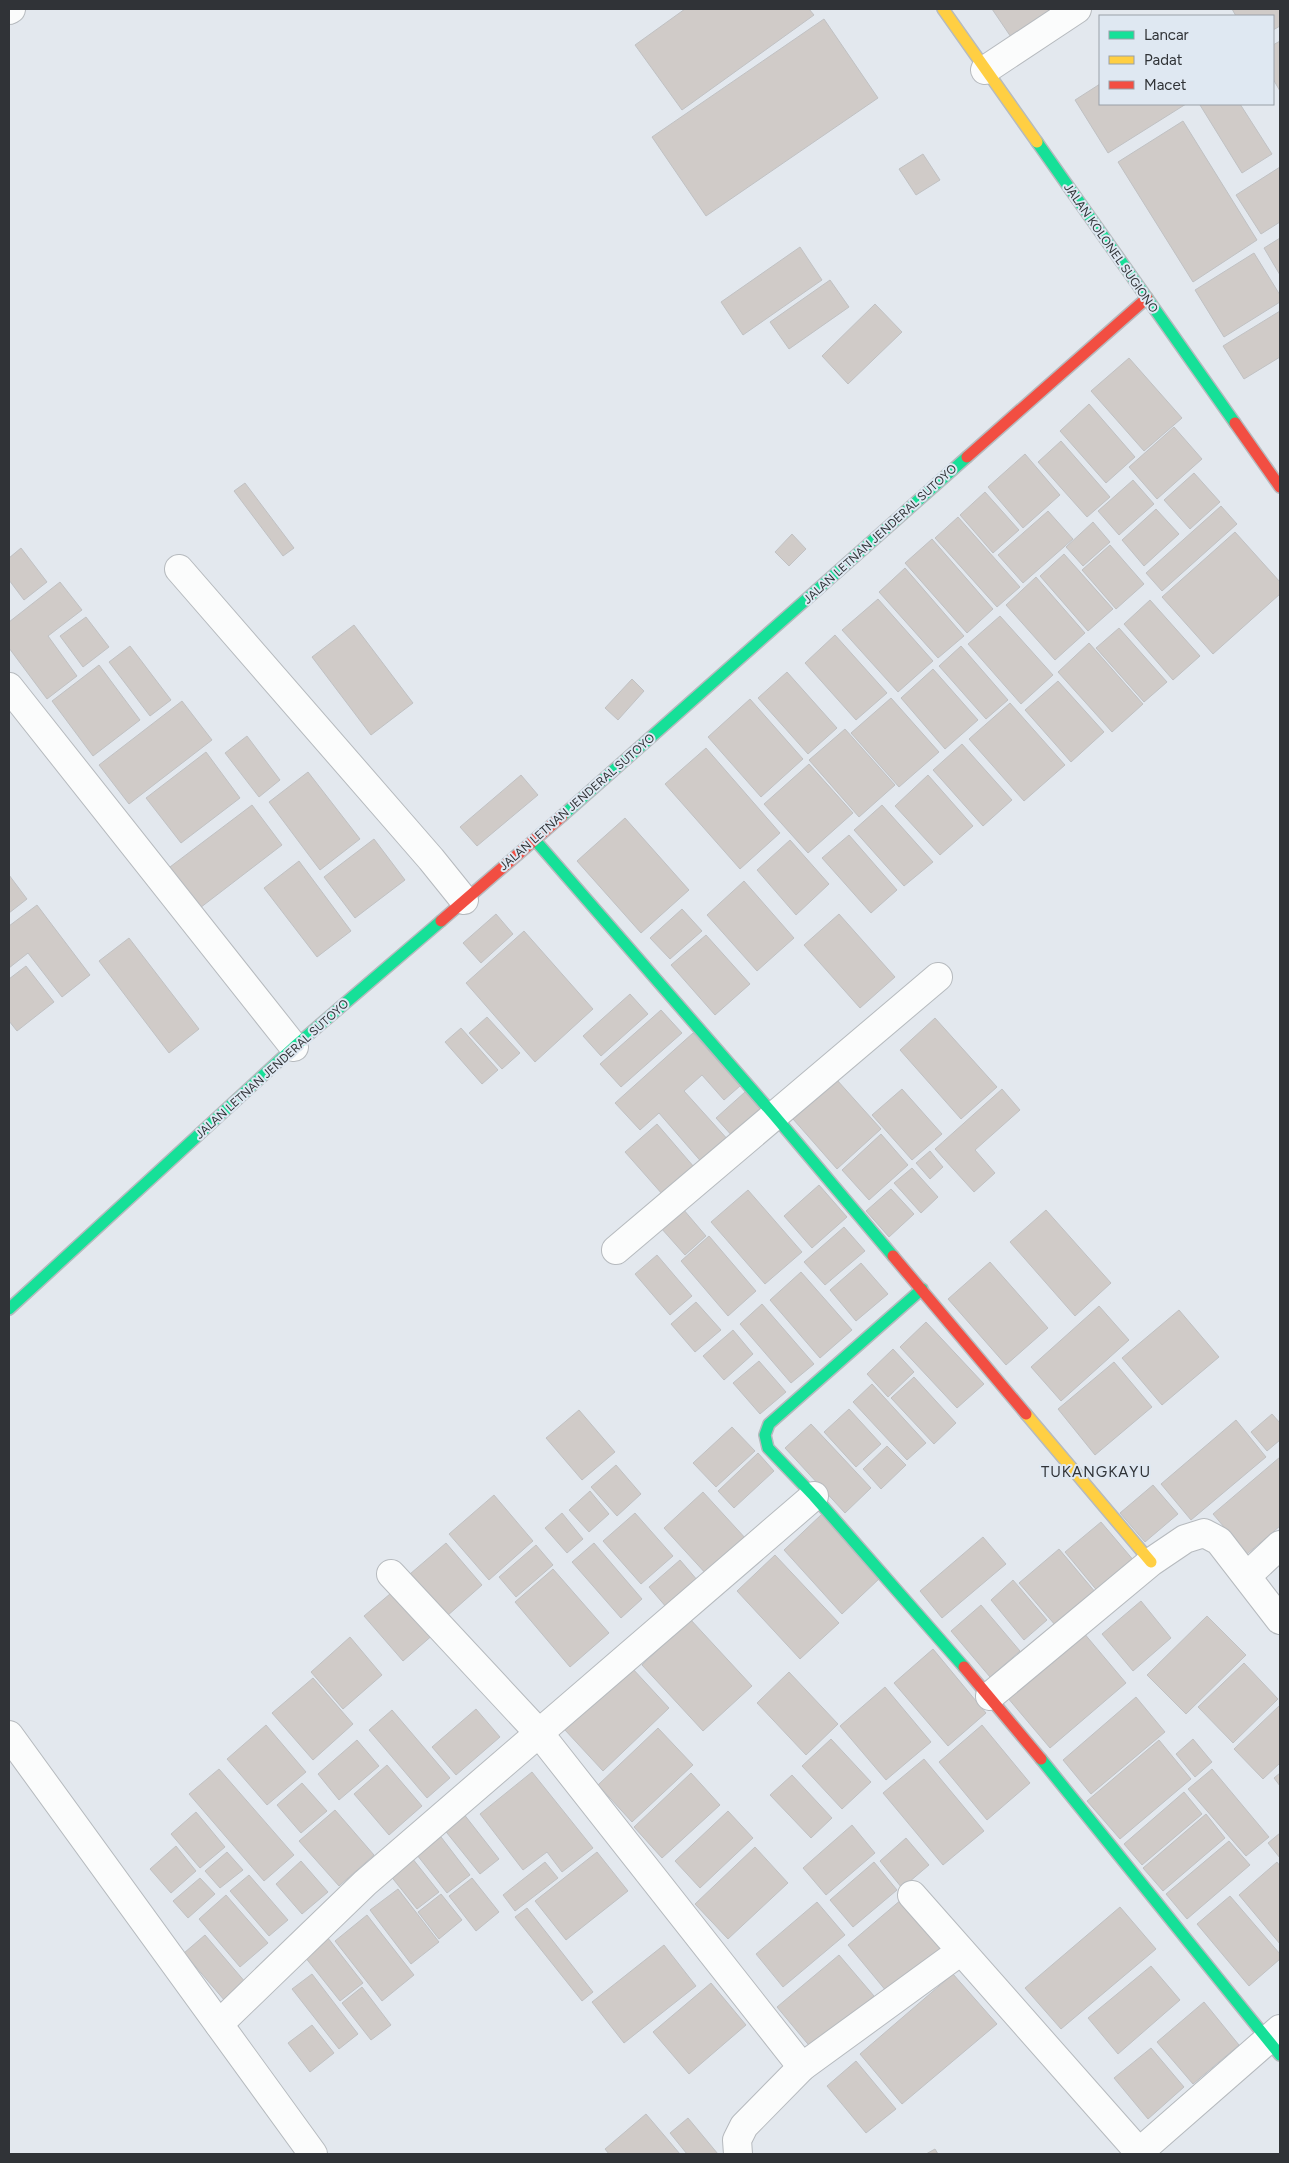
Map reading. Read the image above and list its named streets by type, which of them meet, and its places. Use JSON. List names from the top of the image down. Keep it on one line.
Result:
{"streets":{"main road":["JALAN KOLONEL SUGIONO","JALAN LETNAN JENDERAL SUTOYO"]},"crossings":[["JALAN KOLONEL SUGIONO","JALAN LETNAN JENDERAL SUTOYO"]],"districts":["TUKANGKAYU"],"legend":["Lancar","Padat","Macet"]}
